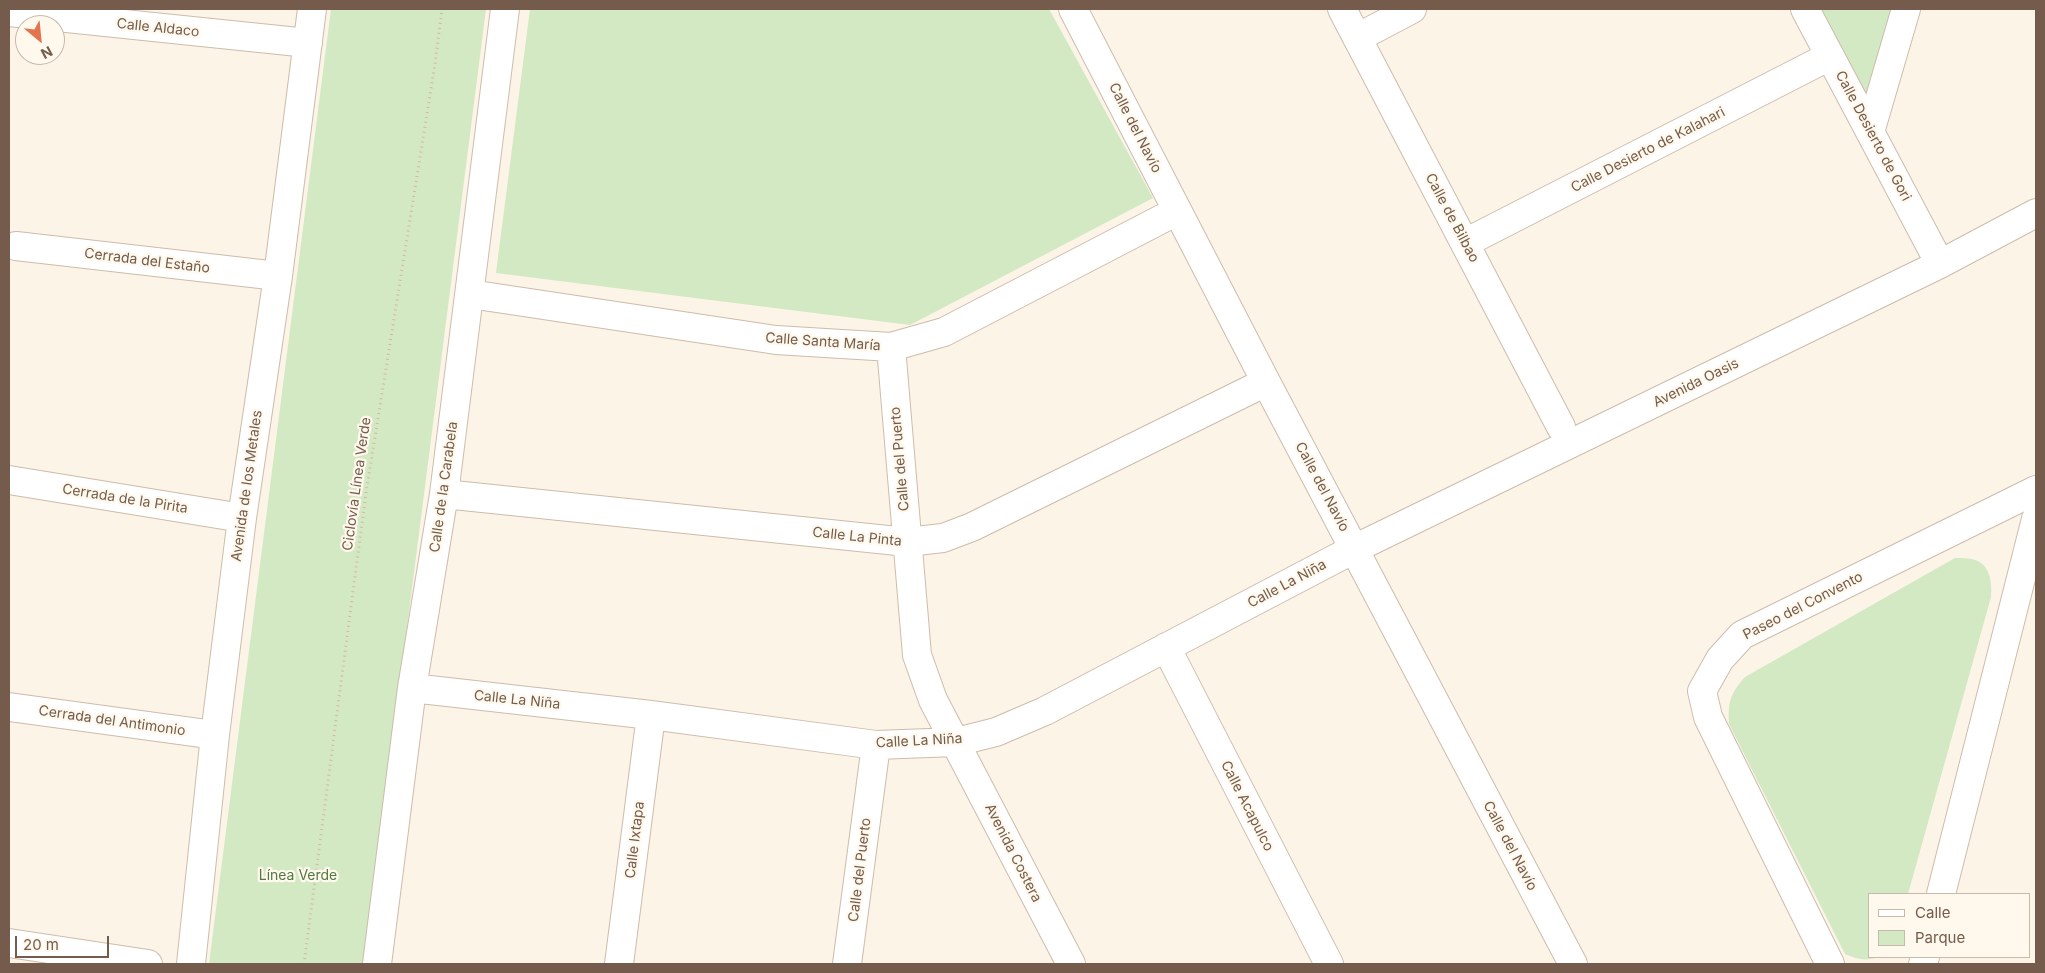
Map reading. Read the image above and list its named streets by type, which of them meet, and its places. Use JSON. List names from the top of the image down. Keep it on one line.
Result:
{"streets":{"street":["Calle Aldaco","Calle del Navío","Calle Desierto de Gori","Calle Desierto de Kalahari","Calle de Bilbao","Cerrada del Estaño","Calle Santa María","Avenida Oasis","Calle del Puerto","Avenida de los Metales","Calle de la Carabela","Cerrada de la Pirita","Calle La Pinta","Calle La Niña","Paseo del Convento","Cerrada del Antimonio","Calle Acapulco","Calle Ixtapa","Avenida Costera"],"path":["Ciclovía Línea Verde"]},"crossings":[["Calle Aldaco","Avenida de los Metales"],["Calle del Navío","Calle Santa María"],["Calle del Navío","Avenida Oasis"],["Calle del Navío","Calle La Pinta"],["Calle del Navío","Calle La Niña"],["Calle Desierto de Gori","Calle Desierto de Kalahari"],["Calle Desierto de Gori","Avenida Oasis"],["Calle Desierto de Kalahari","Calle de Bilbao"],["Cerrada del Estaño","Avenida de los Metales"],["Calle Santa María","Calle del Puerto"],["Calle Santa María","Calle de la Carabela"],["Avenida Oasis","Calle La Niña"],["Calle del Puerto","Calle La Pinta"],["Calle del Puerto","Calle La Niña"],["Calle del Puerto","Avenida Costera"],["Avenida de los Metales","Cerrada de la Pirita"],["Avenida de los Metales","Cerrada del Antimonio"],["Calle de la Carabela","Calle La Pinta"],["Calle de la Carabela","Calle La Niña"],["Calle La Niña","Calle Acapulco"],["Calle La Niña","Calle Ixtapa"],["Calle La Niña","Avenida Costera"]],"parks":["Línea Verde"],"legend":["Calle","Parque"],"scale_bar":"20 m","north":"bottom right"}
